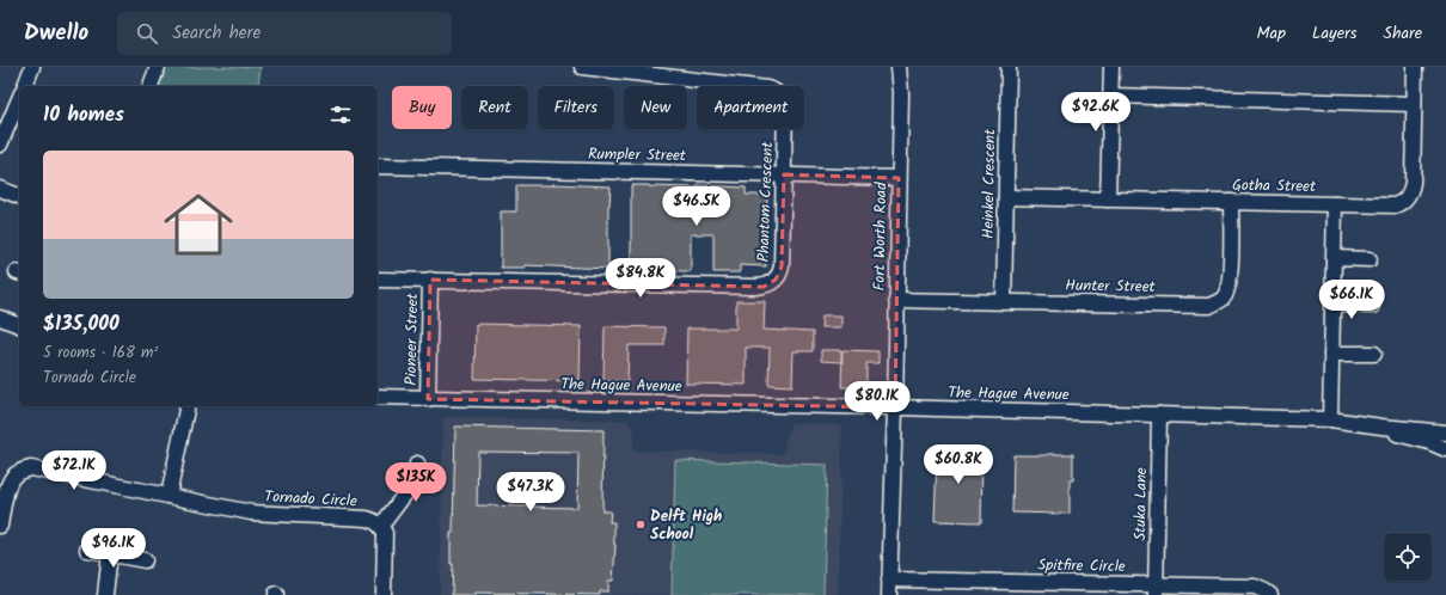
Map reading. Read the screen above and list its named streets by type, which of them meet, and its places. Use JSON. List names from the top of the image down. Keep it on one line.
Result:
{"streets":{"street":["Rumpler Street","Heinkel Crescent","Gotha Street","Phantom Crescent","Fort Worth Road","Hunter Street","Pioneer Street","The Hague Avenue","Tornado Circle","Stuka Lane","Spitfire Circle"]},"crossings":[["Rumpler Street","Phantom Crescent"],["Rumpler Street","Fort Worth Road"],["Heinkel Crescent","Gotha Street"],["Heinkel Crescent","Hunter Street"],["Gotha Street","Hunter Street"],["Phantom Crescent","Pioneer Street"],["Fort Worth Road","Hunter Street"],["Fort Worth Road","The Hague Avenue"],["Pioneer Street","The Hague Avenue"],["The Hague Avenue","Stuka Lane"],["Stuka Lane","Spitfire Circle"]],"places":["Delft High School"],"page":{"header":"Dwello","search":"Search here","nav":["Map","Layers","Share"],"chip":["Buy","Rent","Filters","New","Apartment"],"heading":"10 homes","price":["$92.6K","$46.5K","$84.8K","$66.1K","$80.1K","$60.8K","$72.1K","$135K","$47.3K","$96.1K"],"list":[{"name":"$135,000","note":"5 rooms · 168 m² · Tornado Circle"}]}}
